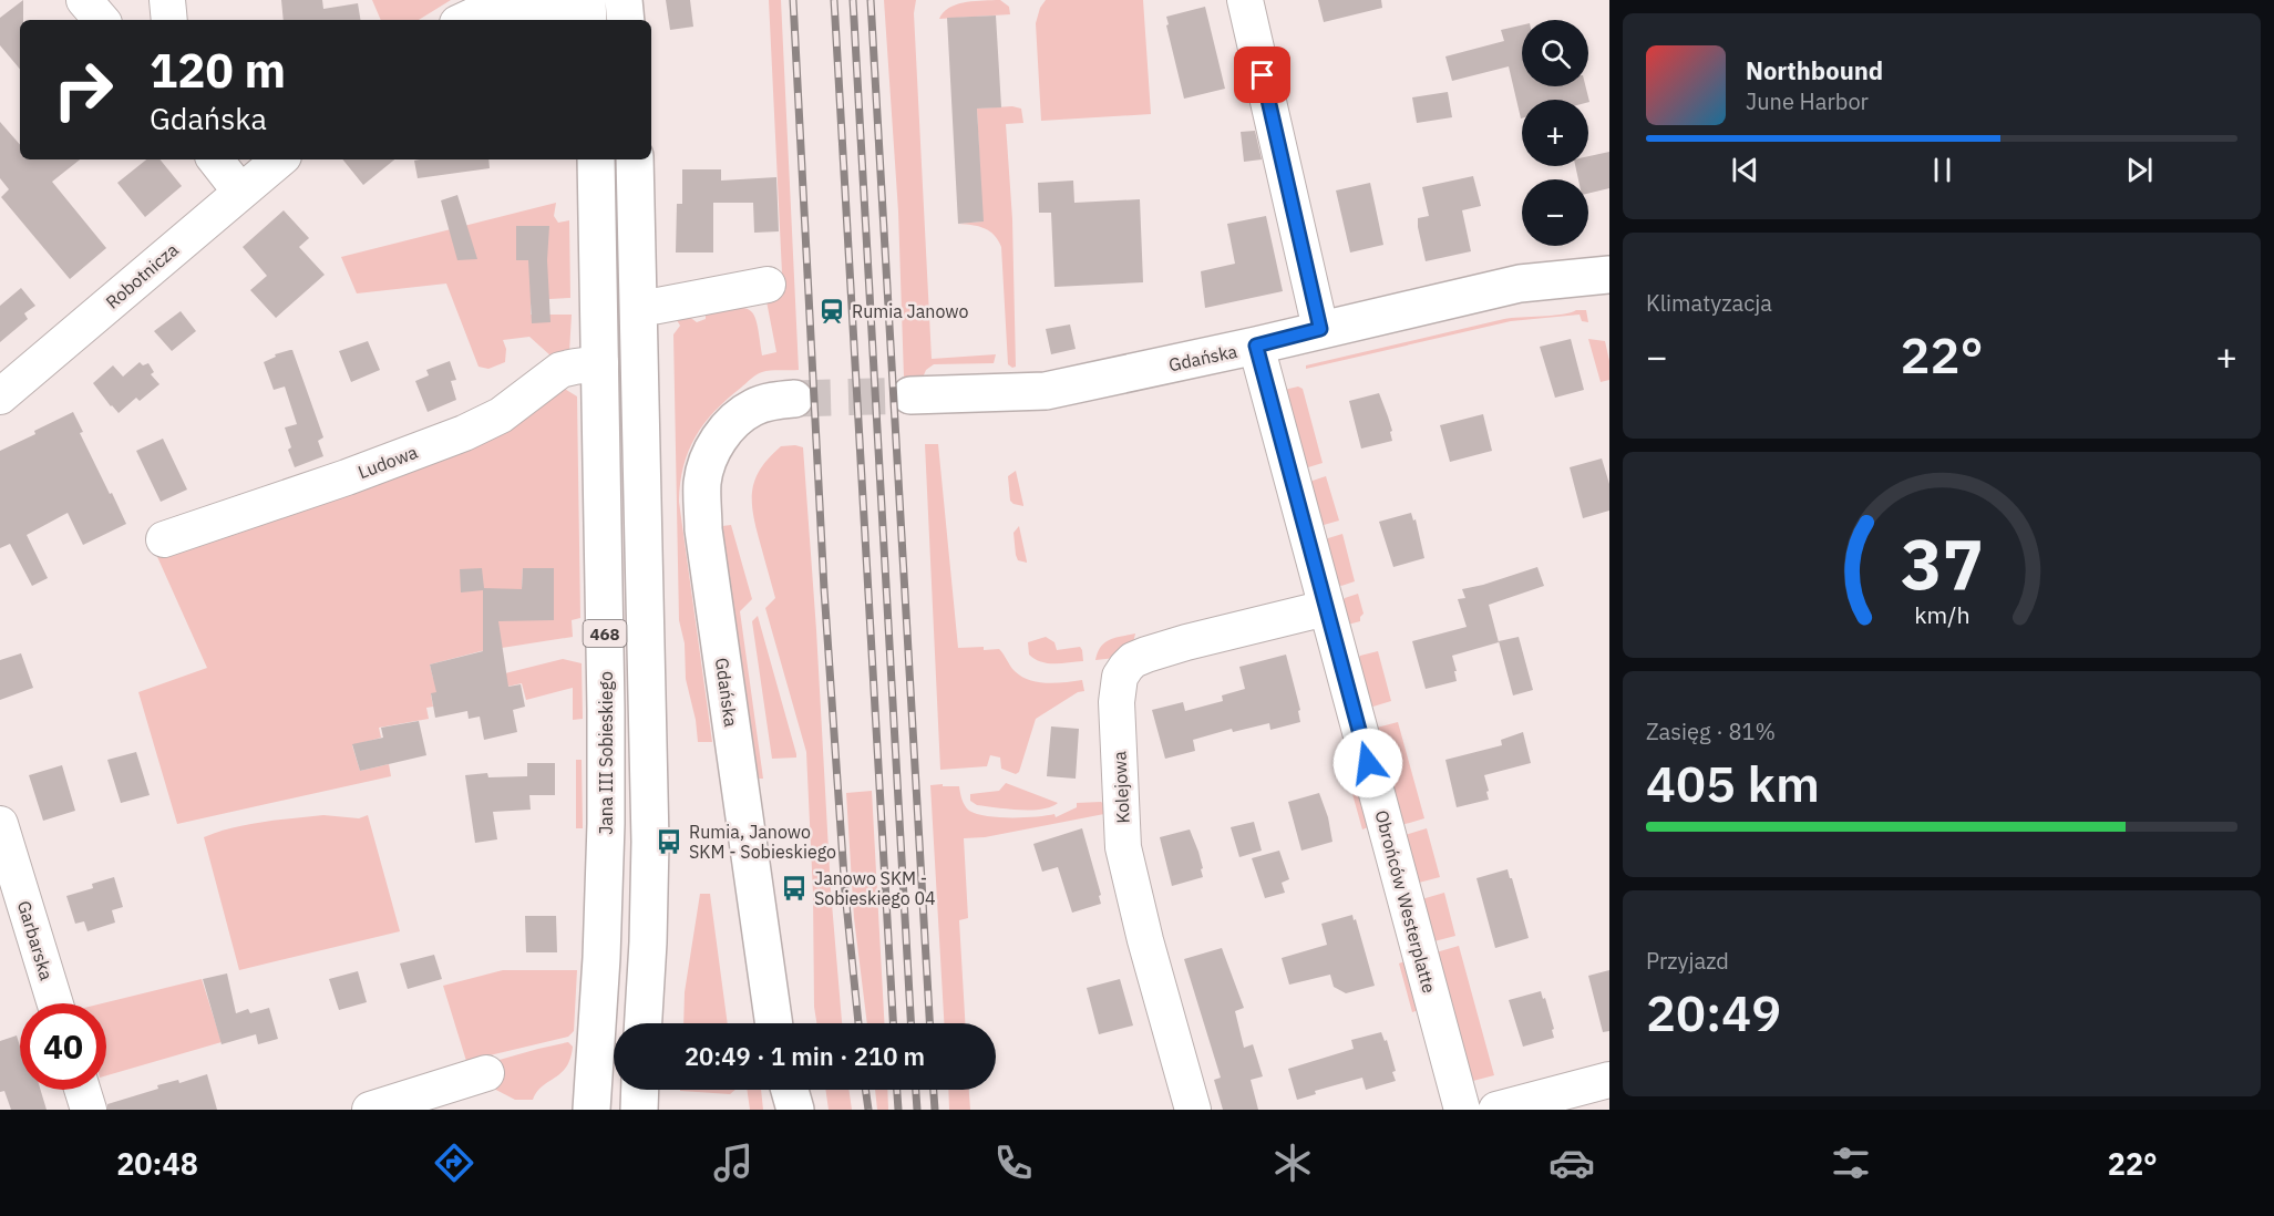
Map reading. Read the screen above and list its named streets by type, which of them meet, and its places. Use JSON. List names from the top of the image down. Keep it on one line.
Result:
{"streets":{"main road":["Gdańska","468","Jana III Sobieskiego"],"street":["Robotnicza","Ludowa","Kolejowa","Obrońców Westerplatte","Garbarska"]},"crossings":[["Gdańska","Obrońców Westerplatte"],["Ludowa","Jana III Sobieskiego"],["Kolejowa","Obrońców Westerplatte"]],"places":{"station":["Rumia Janowo"],"bus stop":["Rumia, Janowo SKM - Sobieskiego","Janowo SKM - Sobieskiego 04"]},"page":{"map_buttons":["+","−"],"turn":["120 m","Gdańska"],"song":["Northbound","June Harbor"],"tile":["Klimatyzacja",["Zasięg · 81%","405 km"],["Przyjazd","20:49"]],"heat":["−","22°","+"],"limit":"40","trip":"20:49 · 1 min · 210 m","tabs":["20:48","22°"],"gauge":["37","km/h"]}}
